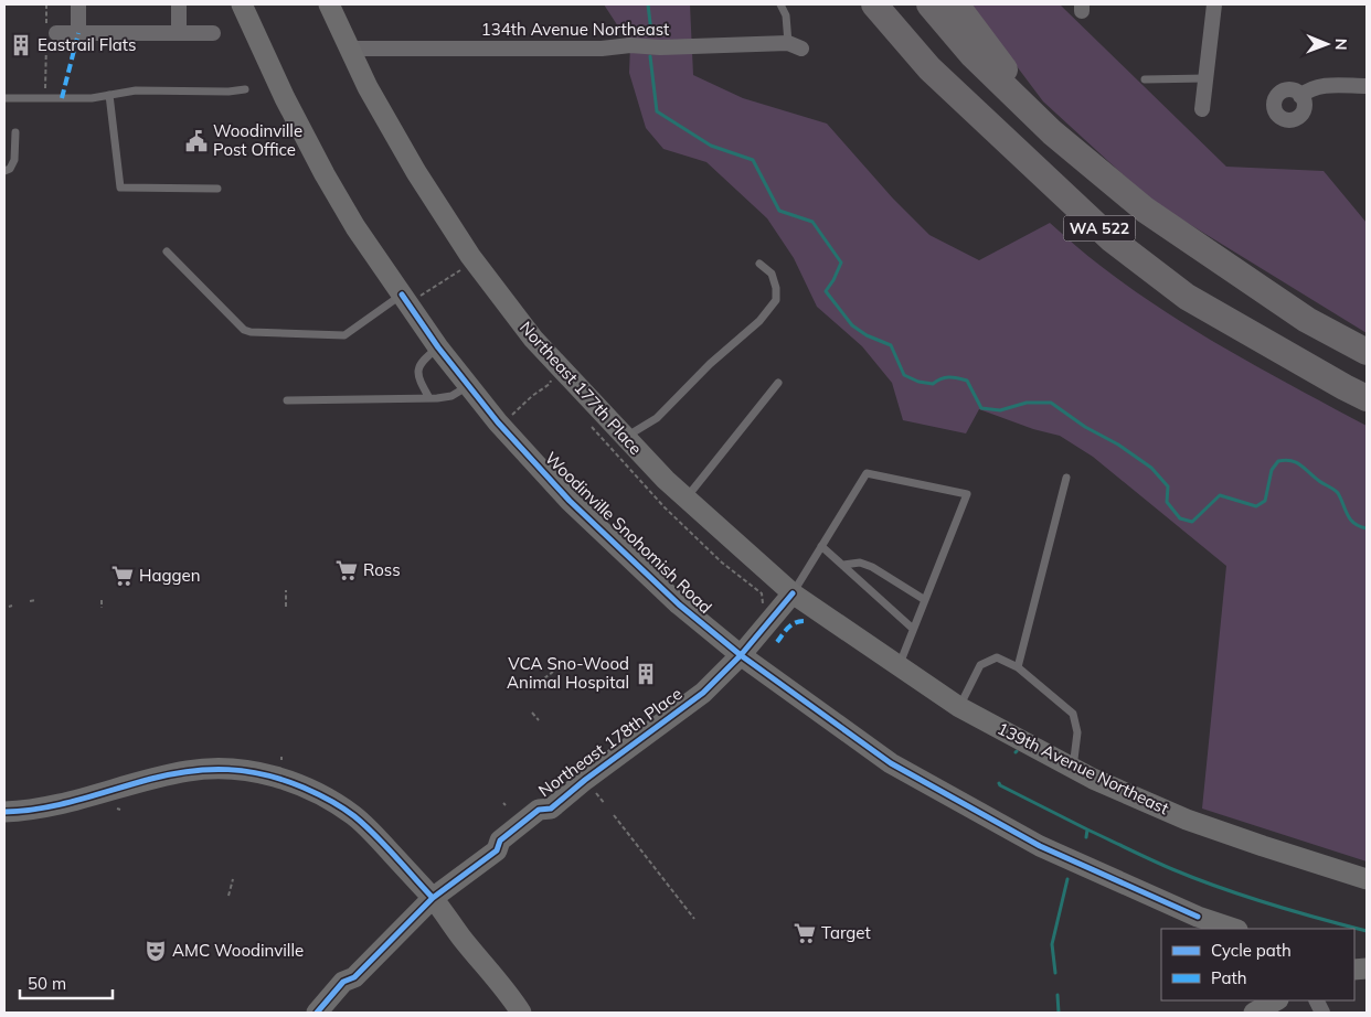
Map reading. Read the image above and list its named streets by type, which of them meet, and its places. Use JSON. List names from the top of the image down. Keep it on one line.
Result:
{"streets":{"highway":["WA 522"],"street":["134th Avenue Northeast","Northeast 177th Place","Woodinville Snohomish Road","Northeast 178th Place","139th Avenue Northeast"]},"crossings":[["134th Avenue Northeast","Northeast 177th Place"],["Northeast 177th Place","Northeast 178th Place"],["Northeast 177th Place","139th Avenue Northeast"],["Woodinville Snohomish Road","Northeast 178th Place"]],"places":{"building":["Eastrail Flats","VCA Sno-Wood Animal Hospital"],"public building":["Woodinville Post Office"],"supermarket":["Ross","Haggen","Target"],"theatre":["AMC Woodinville"]},"legend":["Cycle path","Path"],"scale_bar":"50 m","north":"right"}
